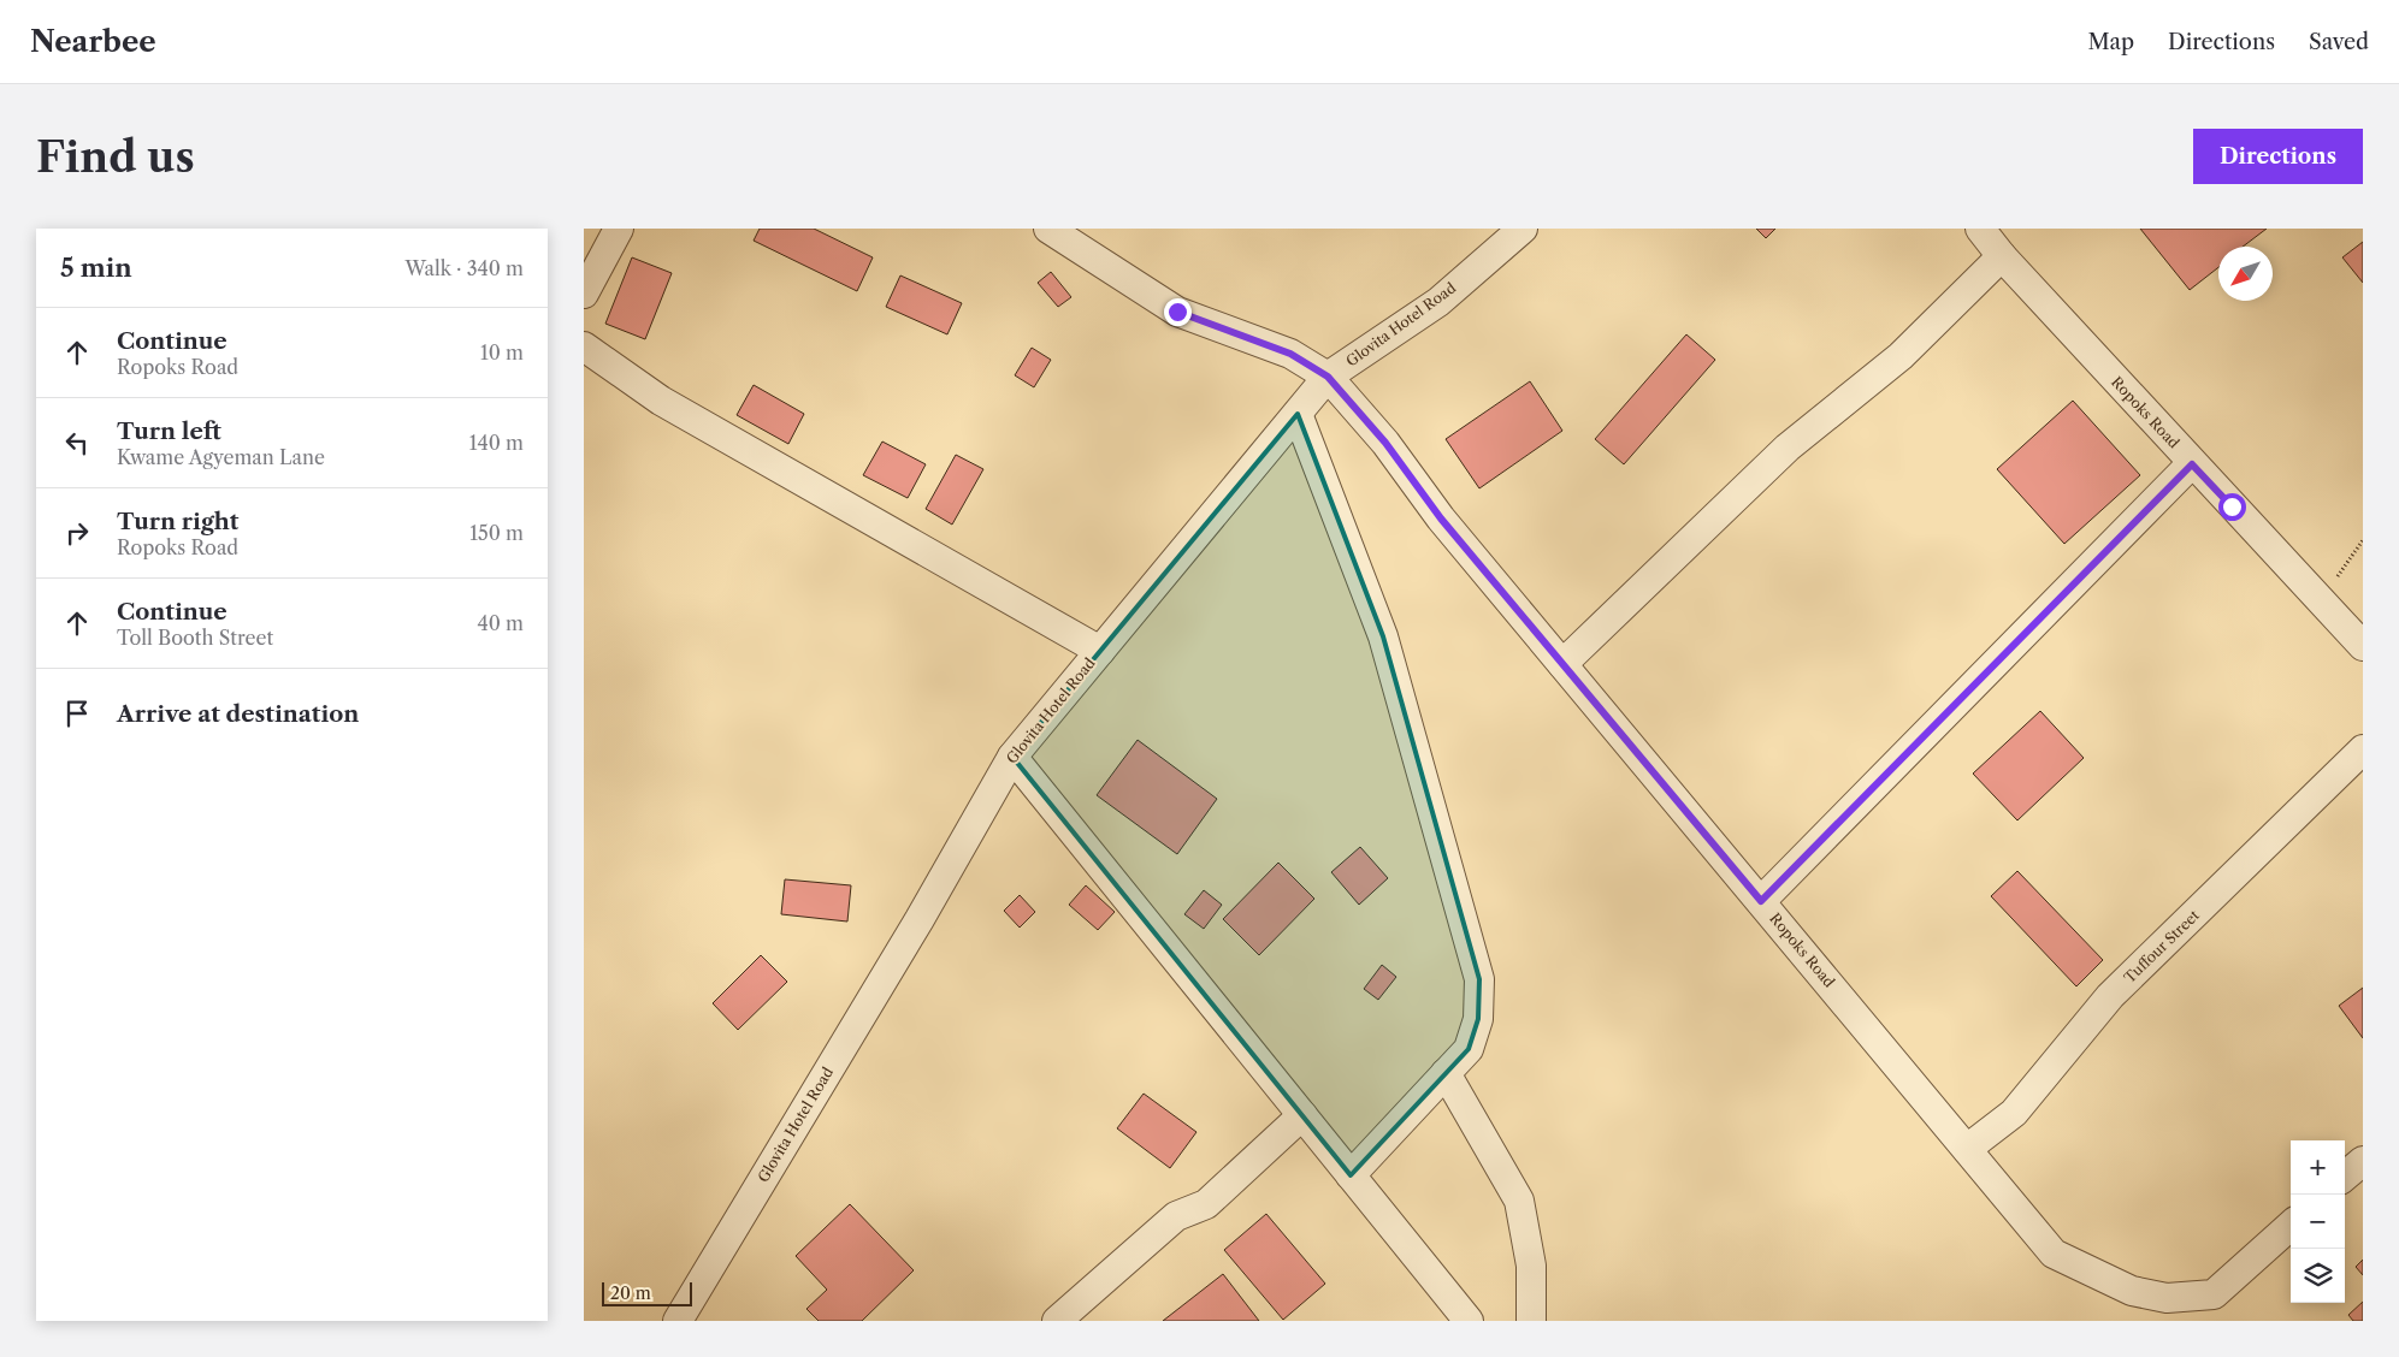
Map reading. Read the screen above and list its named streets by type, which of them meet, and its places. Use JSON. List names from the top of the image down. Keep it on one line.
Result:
{"streets":{"street":["Glovita Hotel Road","Ropoks Road","Tuffour Street"]},"crossings":[["Glovita Hotel Road","Ropoks Road"],["Ropoks Road","Tuffour Street"]],"scale_bar":"20 m","north":"bottom left","page":{"header":"Nearbee","nav":["Map","Directions","Saved"],"buttons":"Directions","title":"Find us","heading":["5 min","Walk · 340 m"],"list":[["Continue","Ropoks Road","10 m"],["Turn left","Kwame Agyeman Lane","140 m"],["Turn right","Ropoks Road","150 m"],["Continue","Toll Booth Street","40 m"],"Arrive at destination"],"map_buttons":["+","−"],"scale":"20 m"}}
